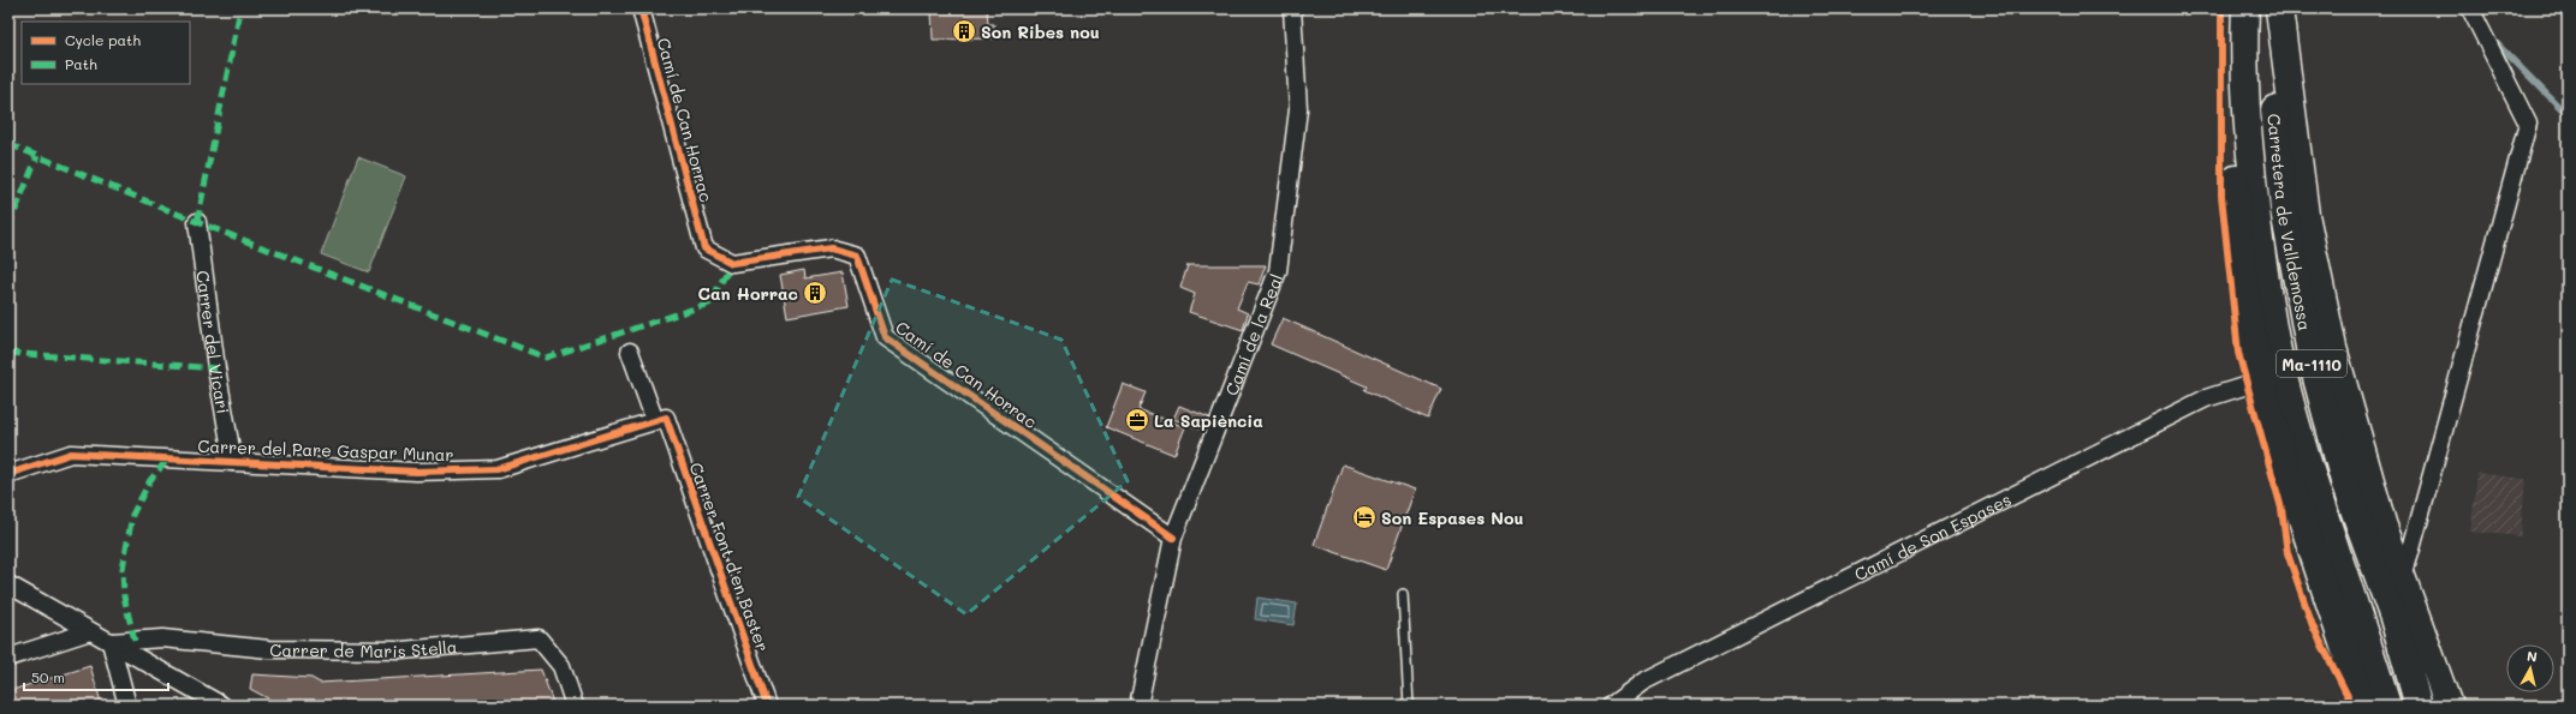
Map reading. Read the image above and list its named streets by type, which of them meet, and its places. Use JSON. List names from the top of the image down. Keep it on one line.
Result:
{"streets":{"main road":["Carretera de Valldemossa","Ma-1110"],"street":["Camí de Can Horrac","Camí de la Real","Carrer del Vicari","Carrer del Pare Gaspar Munar","Camí de Son Espases","Carrer Font d'en Baster","Carrer de Maris Stella"]},"crossings":[["Camí de Can Horrac","Camí de la Real"],["Carrer del Vicari","Carrer del Pare Gaspar Munar"],["Carrer del Pare Gaspar Munar","Carrer Font d'en Baster"]],"places":{"building":["Son Ribes nou","Can Horrac"],"office":["La Sapiència"],"hotel":["Son Espases Nou"]},"legend":["Cycle path","Path"],"scale_bar":"50 m","north":"top"}
